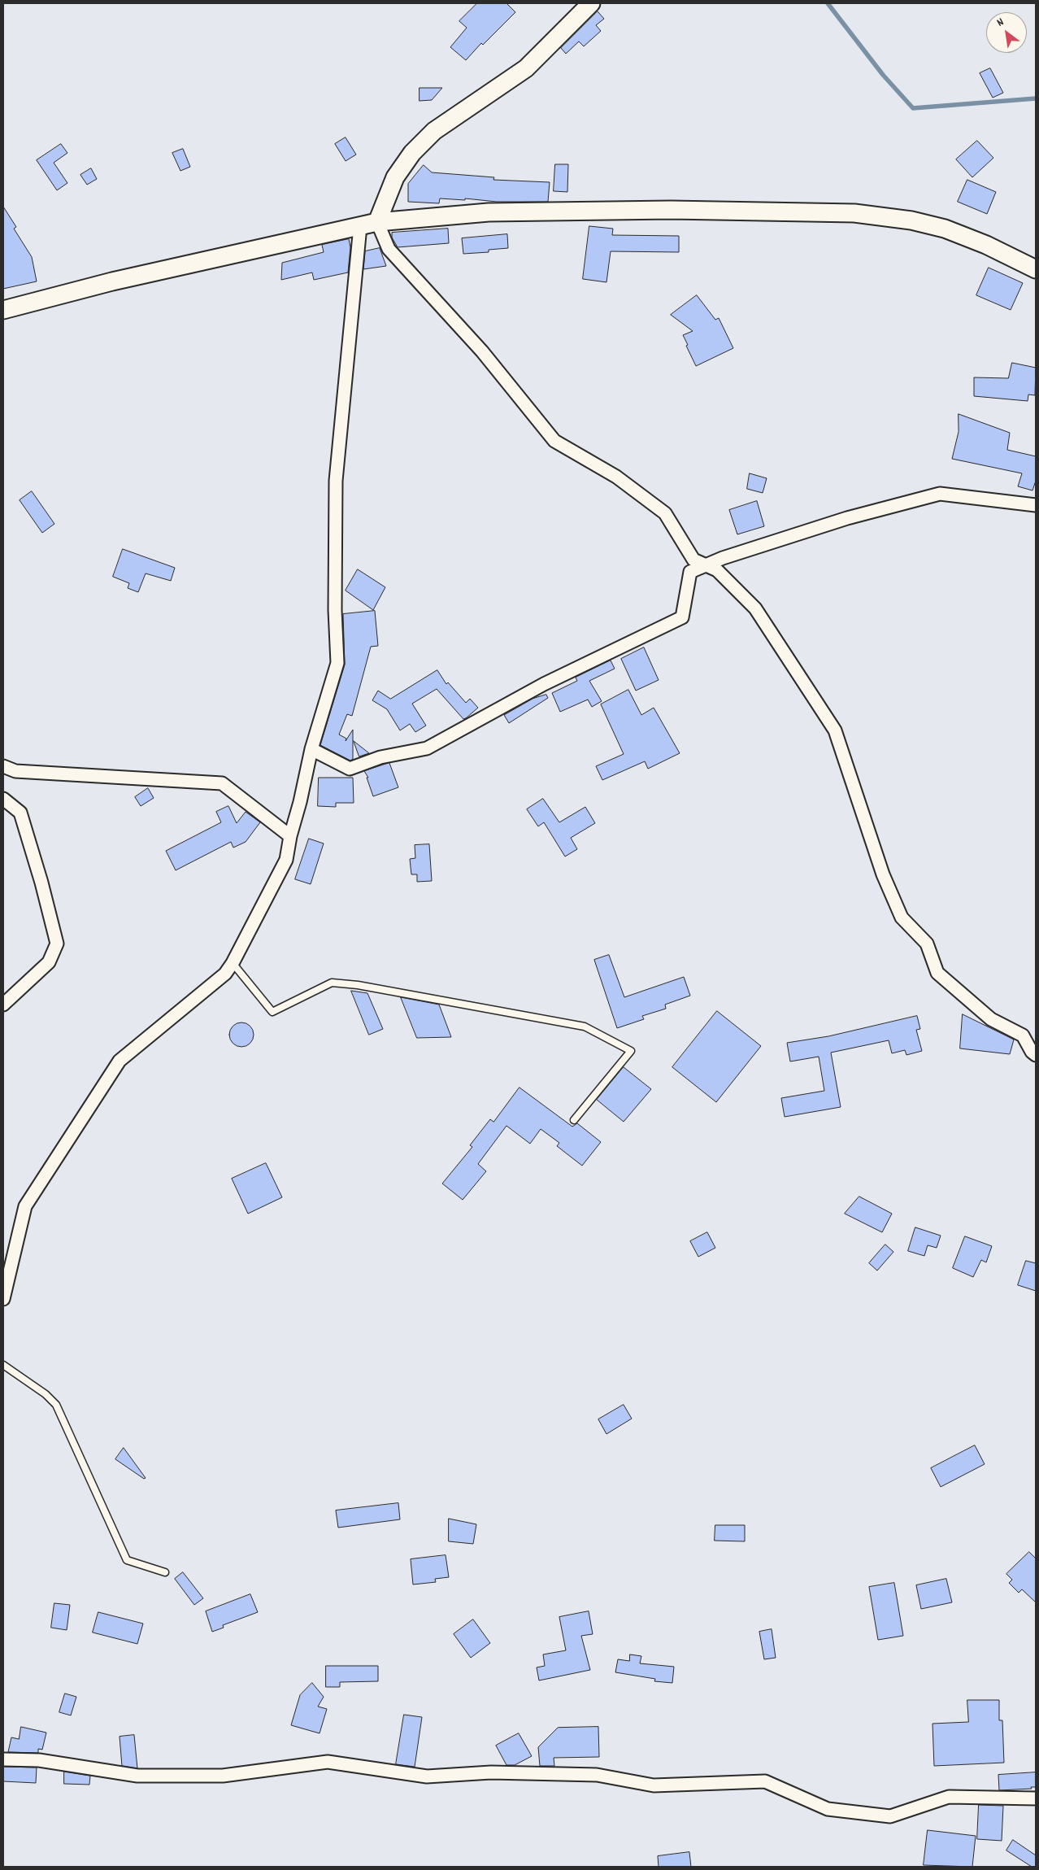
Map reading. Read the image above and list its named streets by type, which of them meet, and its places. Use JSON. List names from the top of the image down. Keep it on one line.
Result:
{"north":"top left"}
